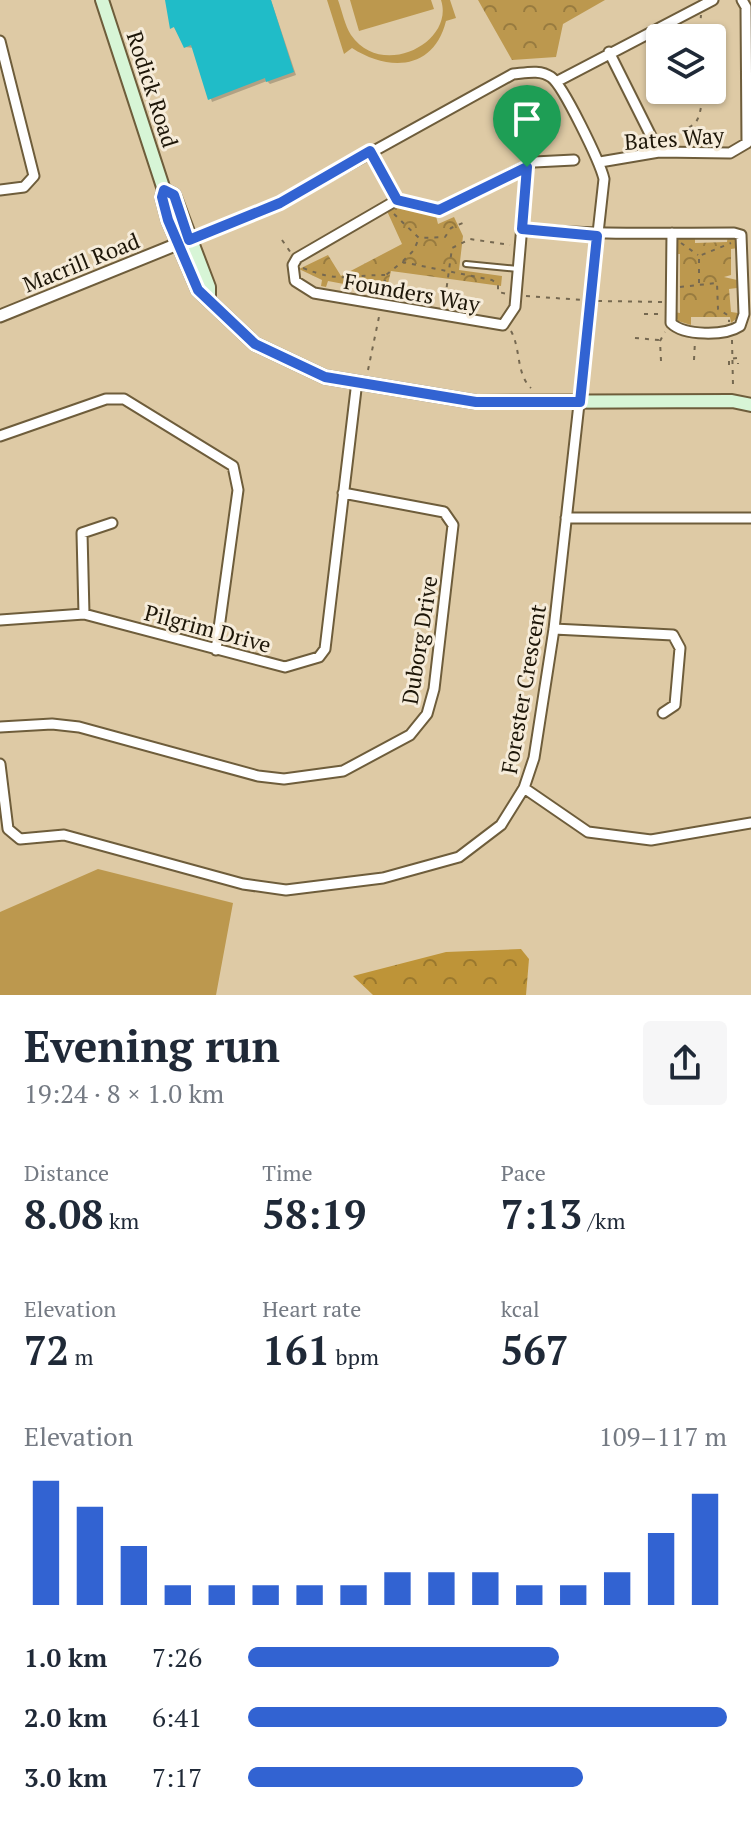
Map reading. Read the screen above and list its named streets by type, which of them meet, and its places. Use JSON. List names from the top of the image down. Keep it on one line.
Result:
{"streets":{"main road":["Rodick Road"],"street":["Bates Way","Macrill Road","Founders Way","Pilgrim Drive","Duborg Drive","Forester Crescent"]},"crossings":[["Rodick Road","Macrill Road"],["Rodick Road","Pilgrim Drive"],["Rodick Road","Forester Crescent"],["Bates Way","Forester Crescent"],["Pilgrim Drive","Duborg Drive"]],"page":{"heading":["Evening run","19:24 · 8 × 1.0 km"],"stats":[["Distance","8.08 km"],["Time","58:19"],["Pace","7:13 /km"],["Elevation","72 m"],["Heart rate","161 bpm"],["kcal","567"]],"chart":["Elevation","109–117 m"],"list":[{"name":"1.0 km","note":"7:26"},{"name":"2.0 km","note":"6:41"},{"name":"3.0 km","note":"7:17"}]}}
